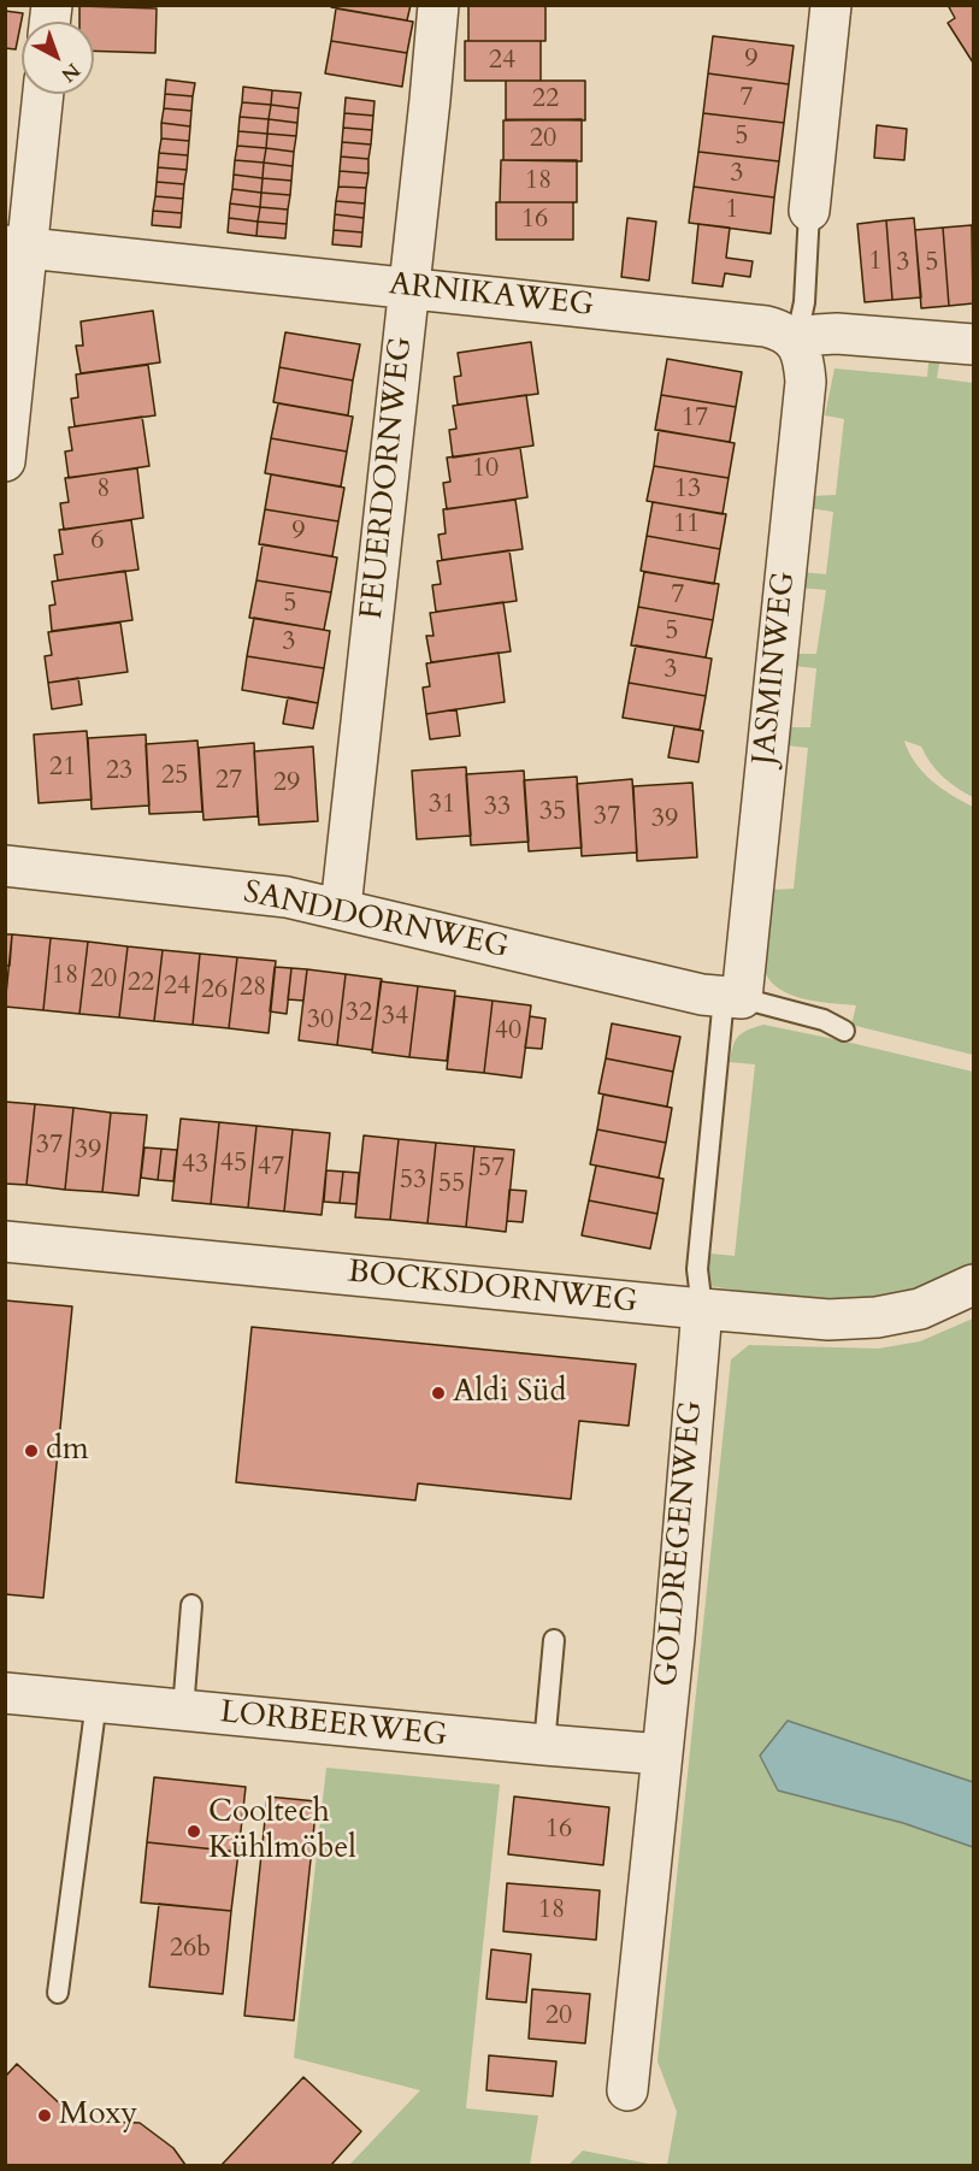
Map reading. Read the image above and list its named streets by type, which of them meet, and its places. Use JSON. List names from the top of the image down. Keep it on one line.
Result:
{"streets":{"street":["ARNIKAWEG","FEUERDORNWEG","JASMINWEG","SANDDORNWEG","BOCKSDORNWEG","GOLDREGENWEG","LORBEERWEG"]},"crossings":[["ARNIKAWEG","FEUERDORNWEG"],["ARNIKAWEG","JASMINWEG"],["FEUERDORNWEG","SANDDORNWEG"],["JASMINWEG","SANDDORNWEG"],["JASMINWEG","GOLDREGENWEG"],["SANDDORNWEG","GOLDREGENWEG"],["BOCKSDORNWEG","GOLDREGENWEG"],["GOLDREGENWEG","LORBEERWEG"]],"places":["Aldi Süd","dm","Cooltech Kühlmöbel","Moxy"],"house_numbers":["9","24","7","22","5","20","3","18","1","16","1","3","5","17","10","8","13","11","9","6","7","5","5","3","3","21","23","25","27","29","31","33","35","37","39","18","20","22","24","28","26","32","34","30","40","37","39","45","43","47","57","53","55","16","18","26b","20"],"north":"bottom right"}
